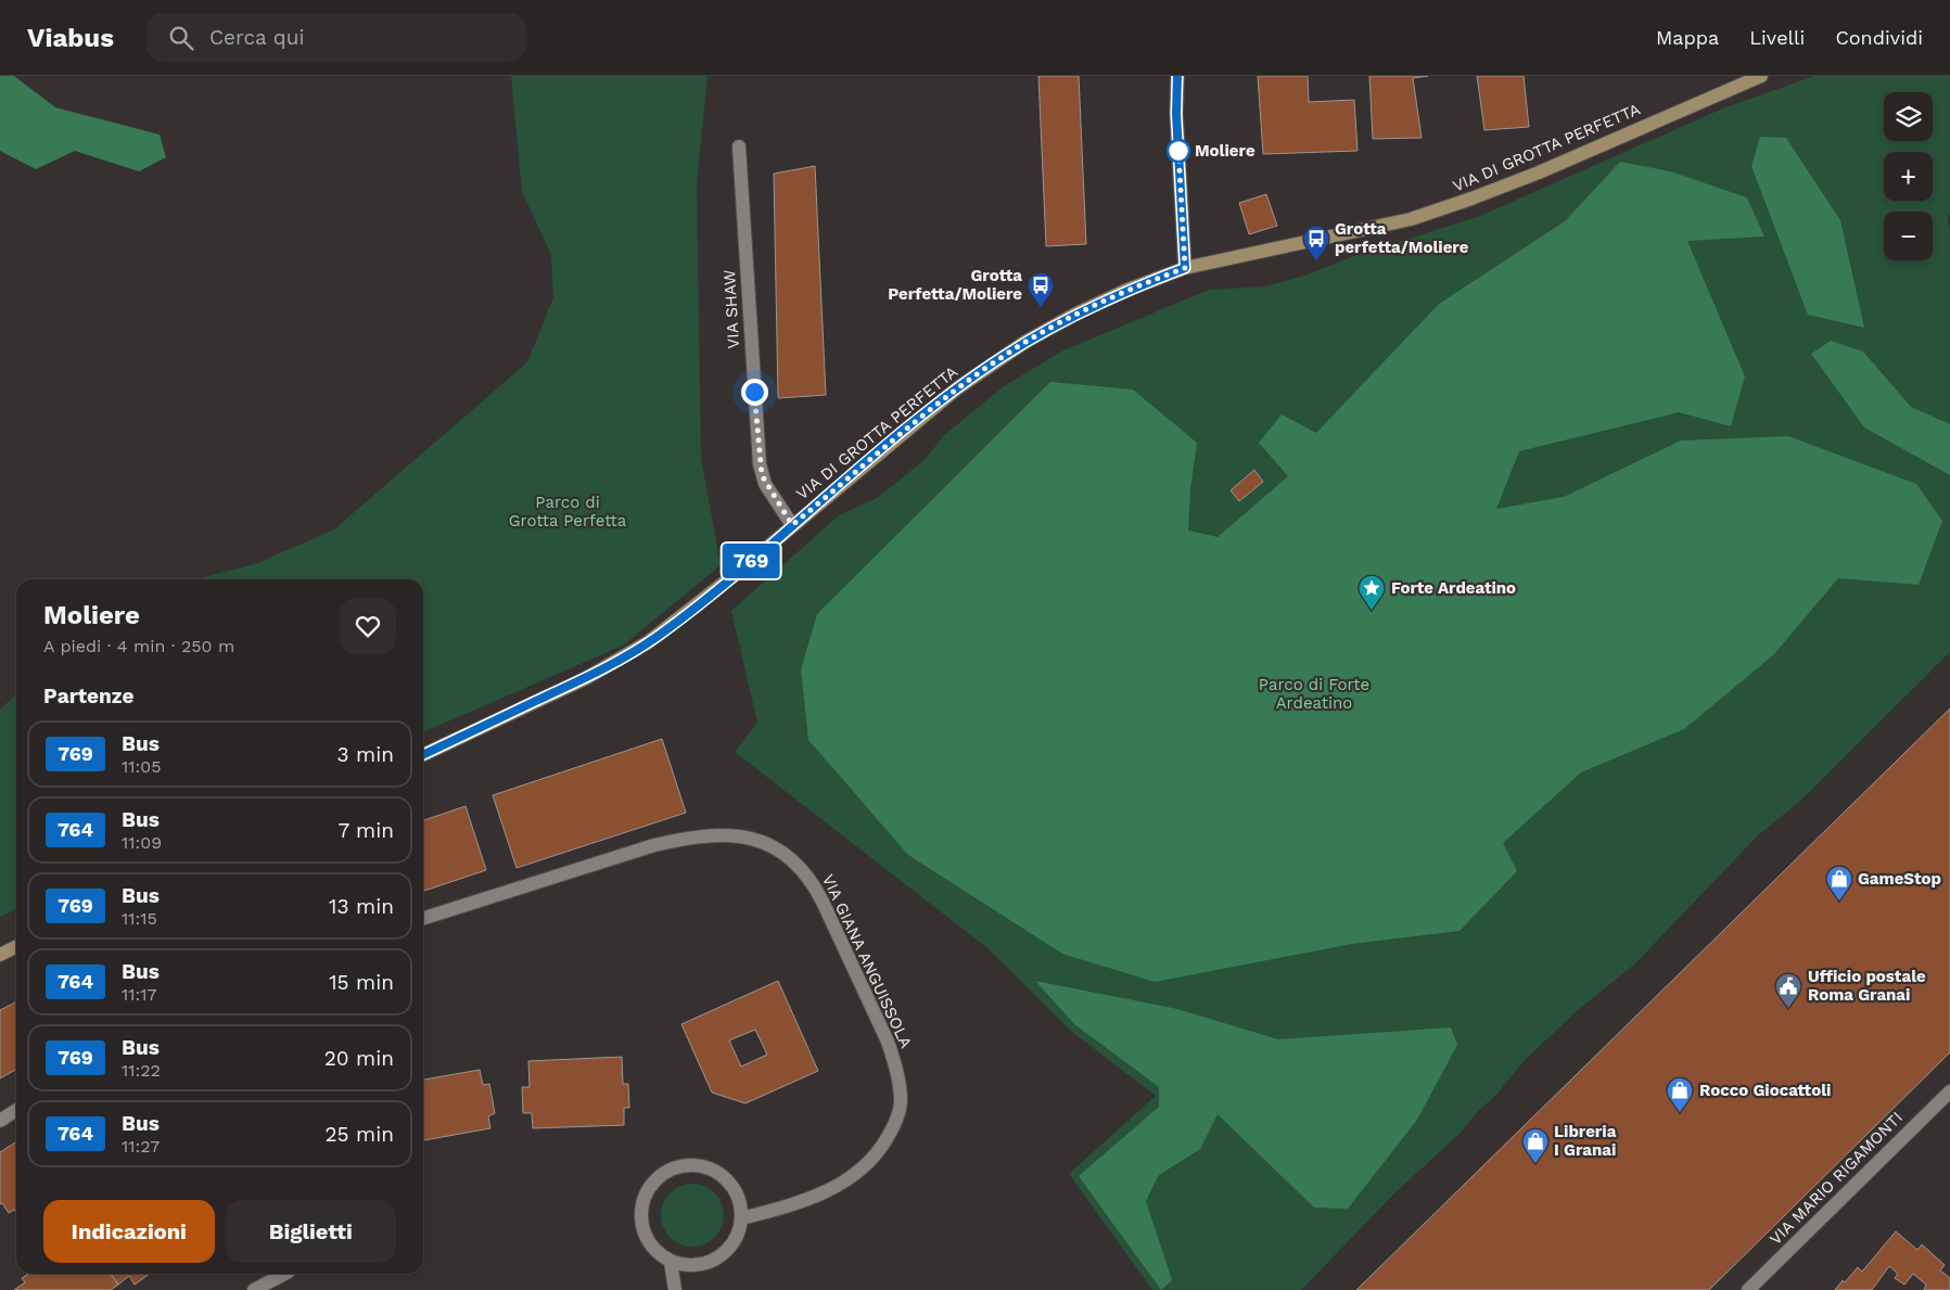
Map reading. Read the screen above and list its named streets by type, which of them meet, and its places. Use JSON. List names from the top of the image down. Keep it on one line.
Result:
{"streets":{"street":["VIA DI GROTTA PERFETTA","VIA SHAW","VIA GIANA ANGUISSOLA","VIA MARIO RIGAMONTI"]},"crossings":[["VIA DI GROTTA PERFETTA","VIA SHAW"]],"parks":["Parco di Grotta Perfetta","Parco di Forte Ardeatino"],"places":{"other":["Moliere"],"bus stop":["Grotta perfetta/Moliere","Grotta Perfetta/Moliere"],"place":["Forte Ardeatino"],"shop":["GameStop","Rocco Giocattoli","Libreria I Granai"],"public building":["Ufficio postale Roma Granai"]},"lines":["bus line 769"],"page":{"header":"Viabus","search":"Cerca qui","nav":["Mappa","Livelli","Condividi"],"on_map":"769","map_buttons":["+","−"],"heading":[["Moliere","A piedi · 4 min · 250 m"],"Partenze"],"list":[{"mark":"769","name":"Bus","note":"11:05","value":"3 min"},{"mark":"764","name":"Bus","note":"11:09","value":"7 min"},{"mark":"769","name":"Bus","note":"11:15","value":"13 min"},{"mark":"764","name":"Bus","note":"11:17","value":"15 min"},{"mark":"769","name":"Bus","note":"11:22","value":"20 min"},{"mark":"764","name":"Bus","note":"11:27","value":"25 min"}],"buttons":["Indicazioni","Biglietti"]}}
